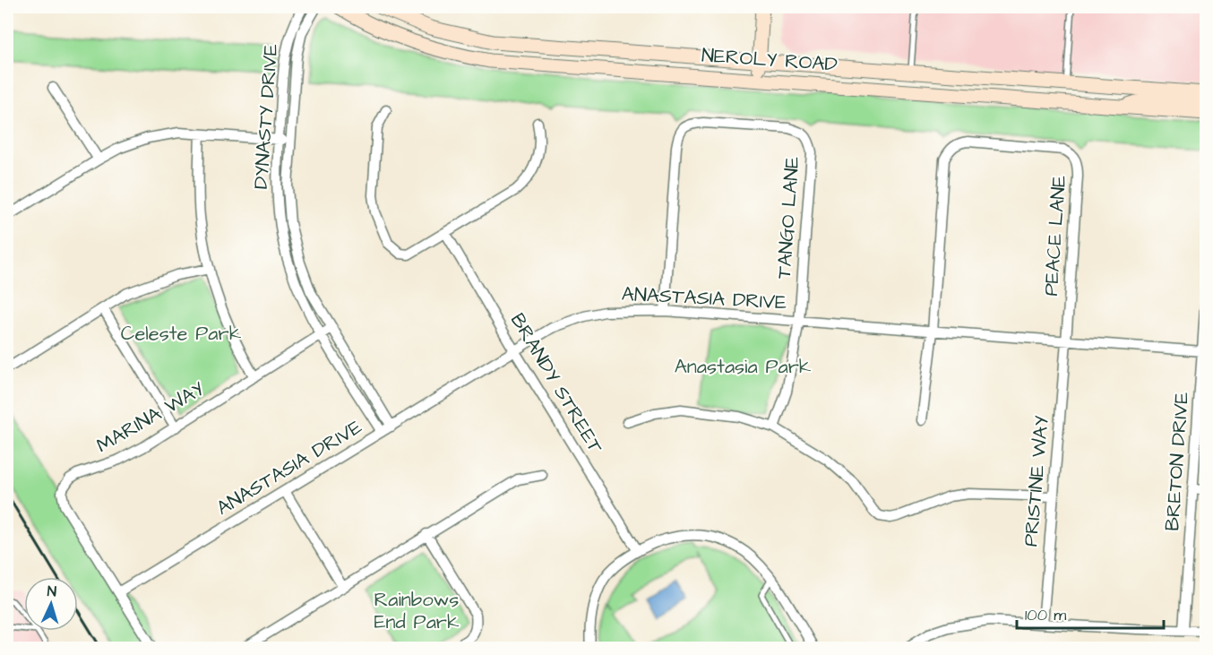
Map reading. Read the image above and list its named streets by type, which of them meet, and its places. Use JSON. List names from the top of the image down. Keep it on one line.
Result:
{"streets":{"street":["NEROLY ROAD","DYNASTY DRIVE","TANGO LANE","PEACE LANE","ANASTASIA DRIVE","BRANDY STREET","MARINA WAY","BRETON DRIVE","PRISTINE WAY"]},"crossings":[["DYNASTY DRIVE","ANASTASIA DRIVE"],["DYNASTY DRIVE","MARINA WAY"],["TANGO LANE","ANASTASIA DRIVE"],["PEACE LANE","ANASTASIA DRIVE"],["PEACE LANE","PRISTINE WAY"],["ANASTASIA DRIVE","BRANDY STREET"],["ANASTASIA DRIVE","MARINA WAY"],["ANASTASIA DRIVE","BRETON DRIVE"],["ANASTASIA DRIVE","PRISTINE WAY"]],"parks":["Celeste Park","Anastasia Park","Rainbows End Park"],"scale_bar":"100 m","north":"top"}
